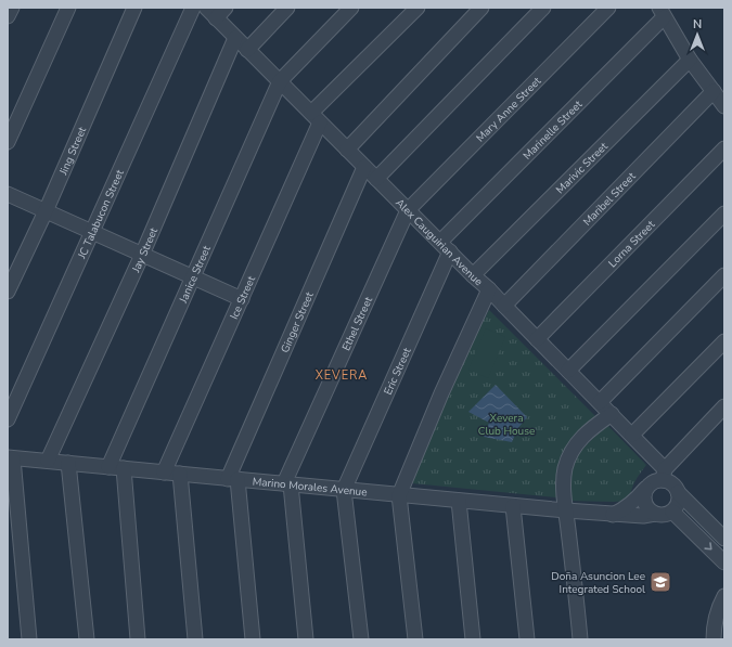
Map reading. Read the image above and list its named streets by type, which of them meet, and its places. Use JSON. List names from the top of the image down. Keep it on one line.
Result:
{"streets":{"street":["Mary Anne Street","Marinelle Street","Jing Street","Marivic Street","Maribel Street","JC Talabucon Street","Alex Cauguirian Avenue","Lorna Street","Jay Street","Janice Street","Ice Street","Ginger Street","Ethel Street","Eric Street","Marino Morales Avenue"]},"crossings":[["Mary Anne Street","Alex Cauguirian Avenue"],["Mary Anne Street","Ethel Street"],["Marinelle Street","Alex Cauguirian Avenue"],["Marinelle Street","Eric Street"],["Marivic Street","Alex Cauguirian Avenue"],["Maribel Street","Alex Cauguirian Avenue"],["Alex Cauguirian Avenue","Lorna Street"],["Alex Cauguirian Avenue","Jay Street"],["Alex Cauguirian Avenue","Janice Street"],["Alex Cauguirian Avenue","Ice Street"],["Alex Cauguirian Avenue","Ginger Street"],["Alex Cauguirian Avenue","Ethel Street"],["Alex Cauguirian Avenue","Eric Street"],["Alex Cauguirian Avenue","Marino Morales Avenue"],["Jay Street","Marino Morales Avenue"],["Janice Street","Marino Morales Avenue"],["Ice Street","Marino Morales Avenue"],["Ginger Street","Marino Morales Avenue"],["Ethel Street","Marino Morales Avenue"],["Eric Street","Marino Morales Avenue"]],"districts":["XEVERA"],"parks":["Xevera Club House"],"places":{"school or university":["Doña Asuncion Lee Integrated School"]},"north":"top"}
